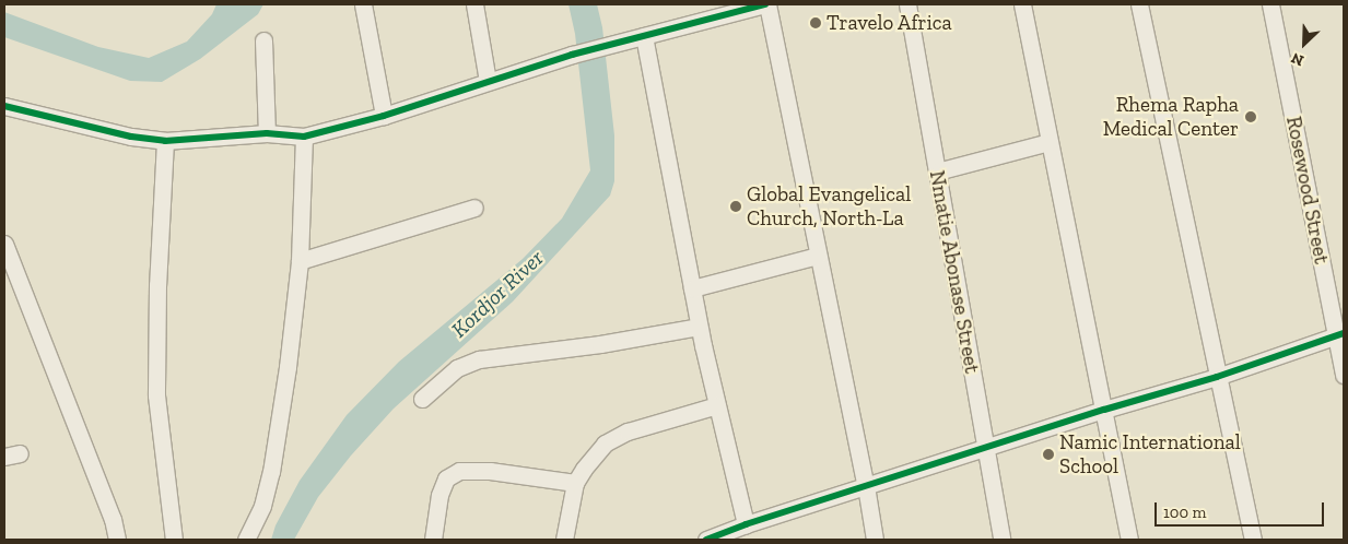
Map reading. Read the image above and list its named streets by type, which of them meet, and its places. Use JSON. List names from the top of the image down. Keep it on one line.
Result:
{"streets":{"street":["Rosewood Street","Nmatie Abonase Street"]},"water":["Kordjor River"],"places":["Travelo Africa","Rhema Rapha Medical Center","Global Evangelical Church, North-La","Namic International School"],"scale_bar":"100 m","north":"bottom left"}
